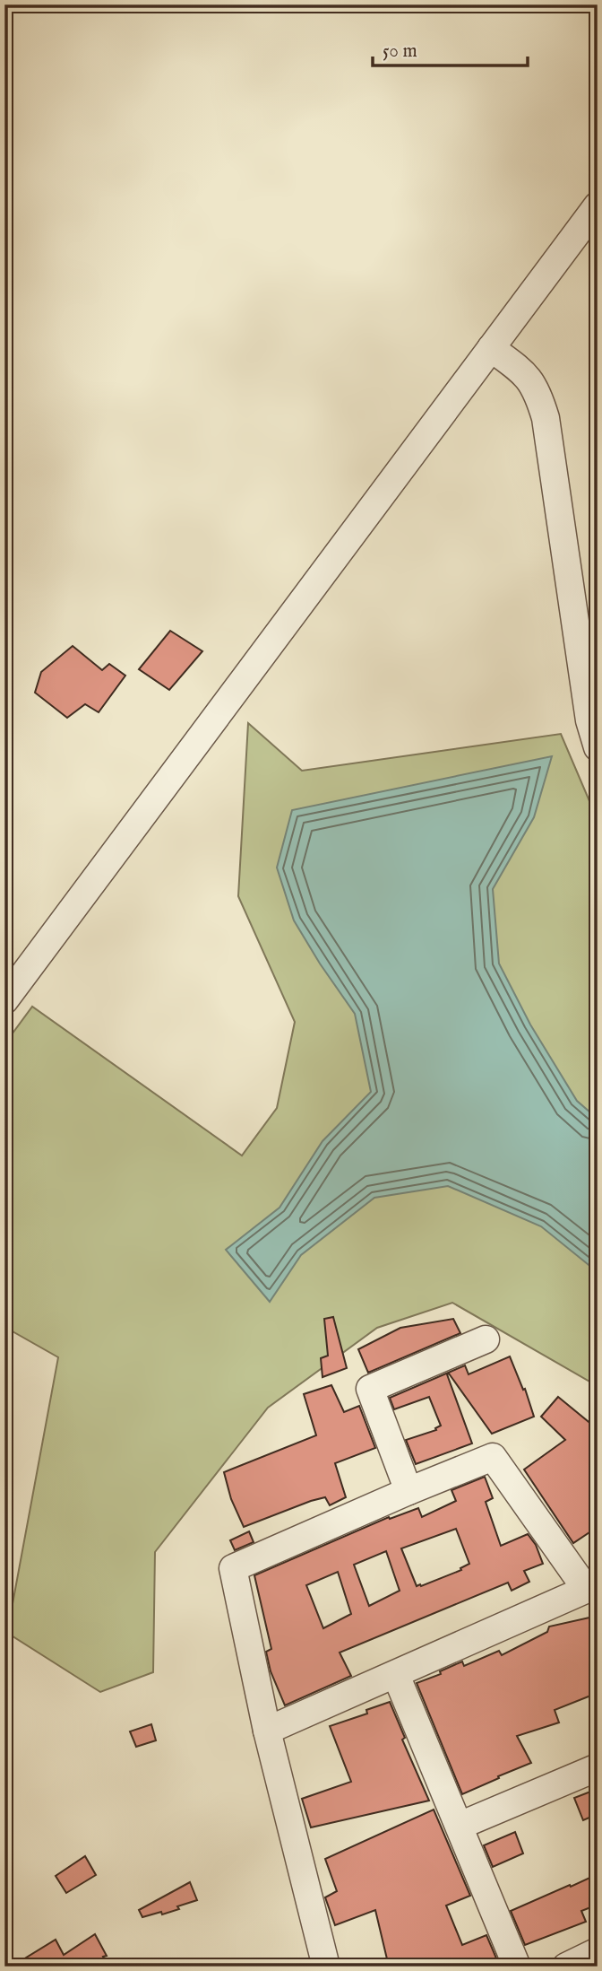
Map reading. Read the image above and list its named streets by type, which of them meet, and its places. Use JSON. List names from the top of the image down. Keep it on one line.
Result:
{"scale_bar":"50 m"}
